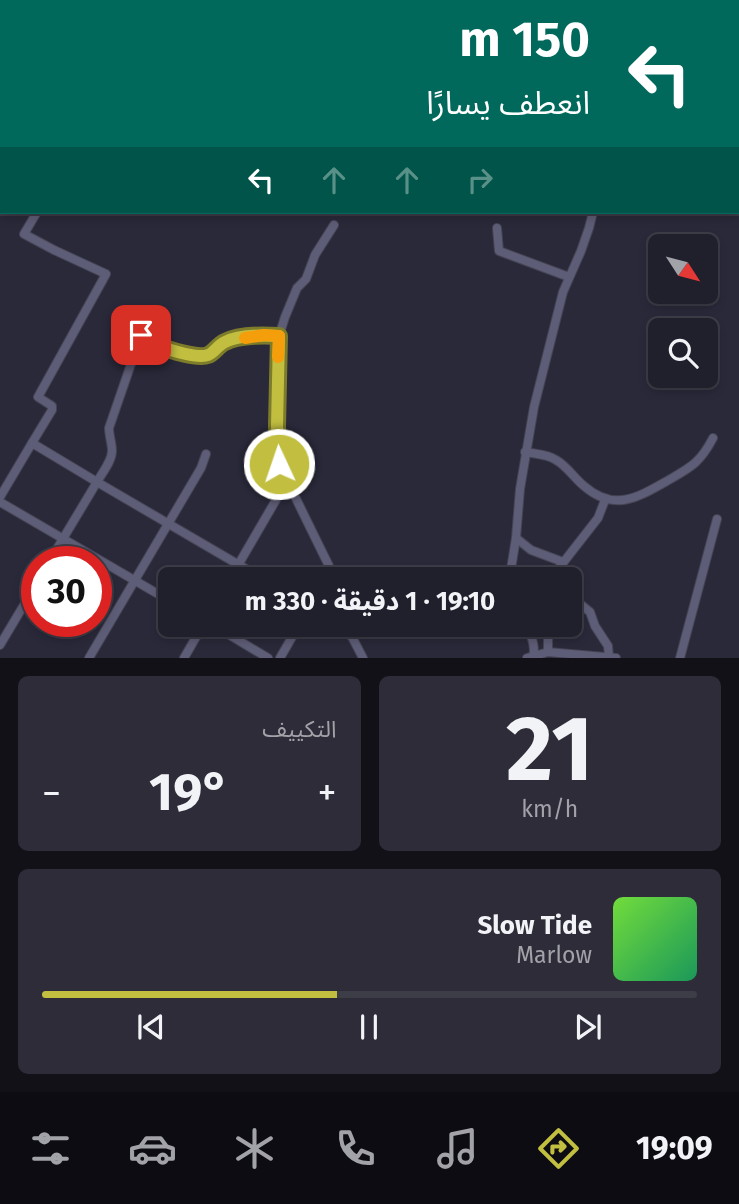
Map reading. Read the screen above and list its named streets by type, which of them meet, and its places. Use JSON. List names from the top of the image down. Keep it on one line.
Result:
{"north":"bottom right","page":{"turn":["150 m","انعطف يسارًا"],"limit":"30","trip":"19:10 · 1 دقيقة · 330 m","tile":[["21","km/h"],"التكييف"],"heat":["−","19°","+"],"song":["Slow Tide","Marlow"],"tabs":"19:09"}}
